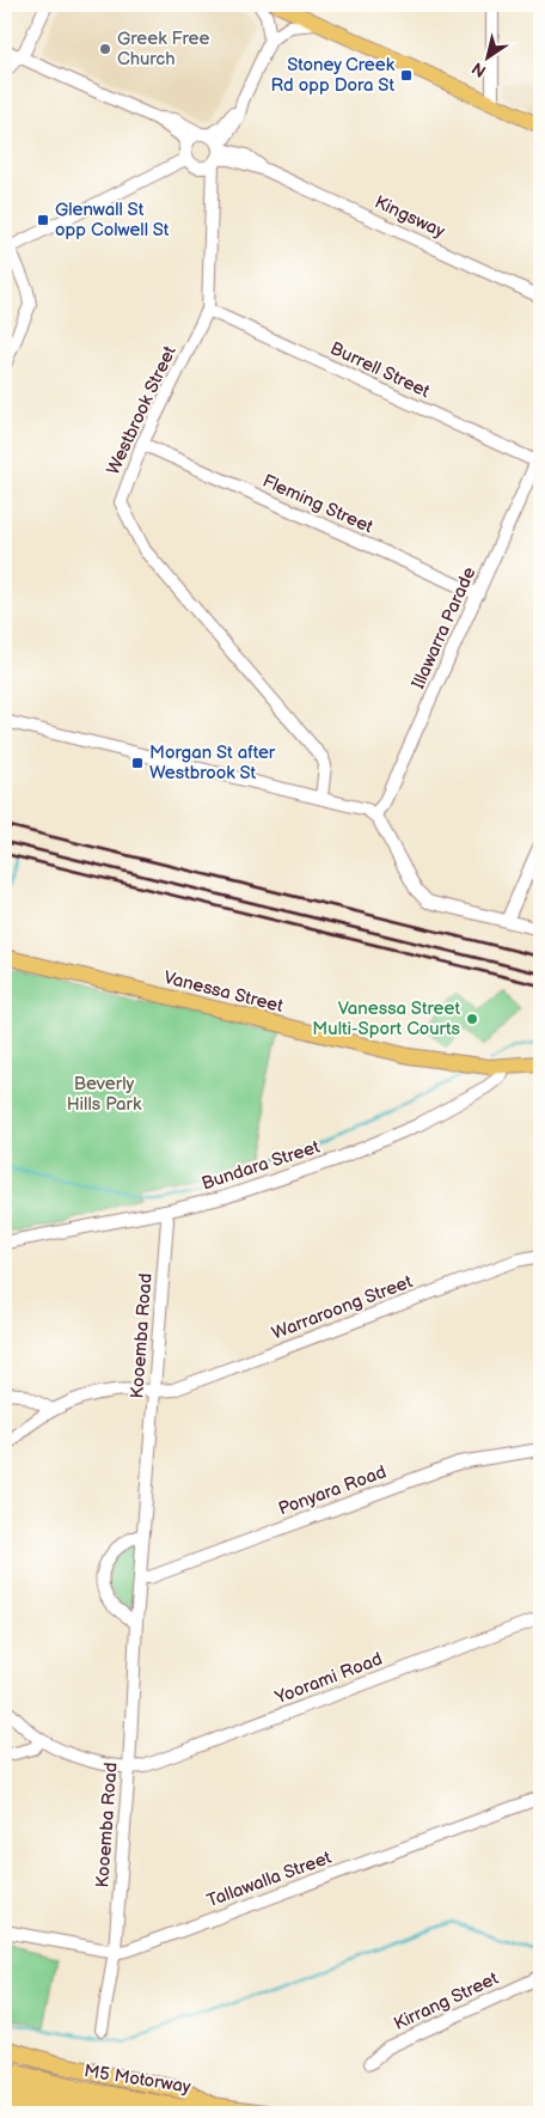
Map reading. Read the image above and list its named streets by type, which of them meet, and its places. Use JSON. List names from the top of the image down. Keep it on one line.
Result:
{"streets":{"highway":["M5 Motorway"],"main road":["Vanessa Street"],"street":["Kingsway","Burrell Street","Westbrook Street","Fleming Street","Illawarra Parade","Bundara Street","Warraroong Street","Kooemba Road","Ponyara Road","Yoorami Road","Tallawalla Street","Kirrang Street"]},"crossings":[["Kingsway","Westbrook Street"],["Burrell Street","Westbrook Street"],["Burrell Street","Illawarra Parade"],["Westbrook Street","Fleming Street"],["Fleming Street","Illawarra Parade"],["Vanessa Street","Bundara Street"],["Bundara Street","Kooemba Road"],["Warraroong Street","Kooemba Road"],["Kooemba Road","Ponyara Road"],["Kooemba Road","Yoorami Road"],["Kooemba Road","Tallawalla Street"]],"parks":["Beverly Hills Park"],"places":{"other":["Greek Free Church","Vanessa Street Multi-Sport Courts"],"transit":["Stoney Creek Rd opp Dora St","Glenwall St opp Colwell St","Morgan St after Westbrook St"]},"north":"bottom left"}
